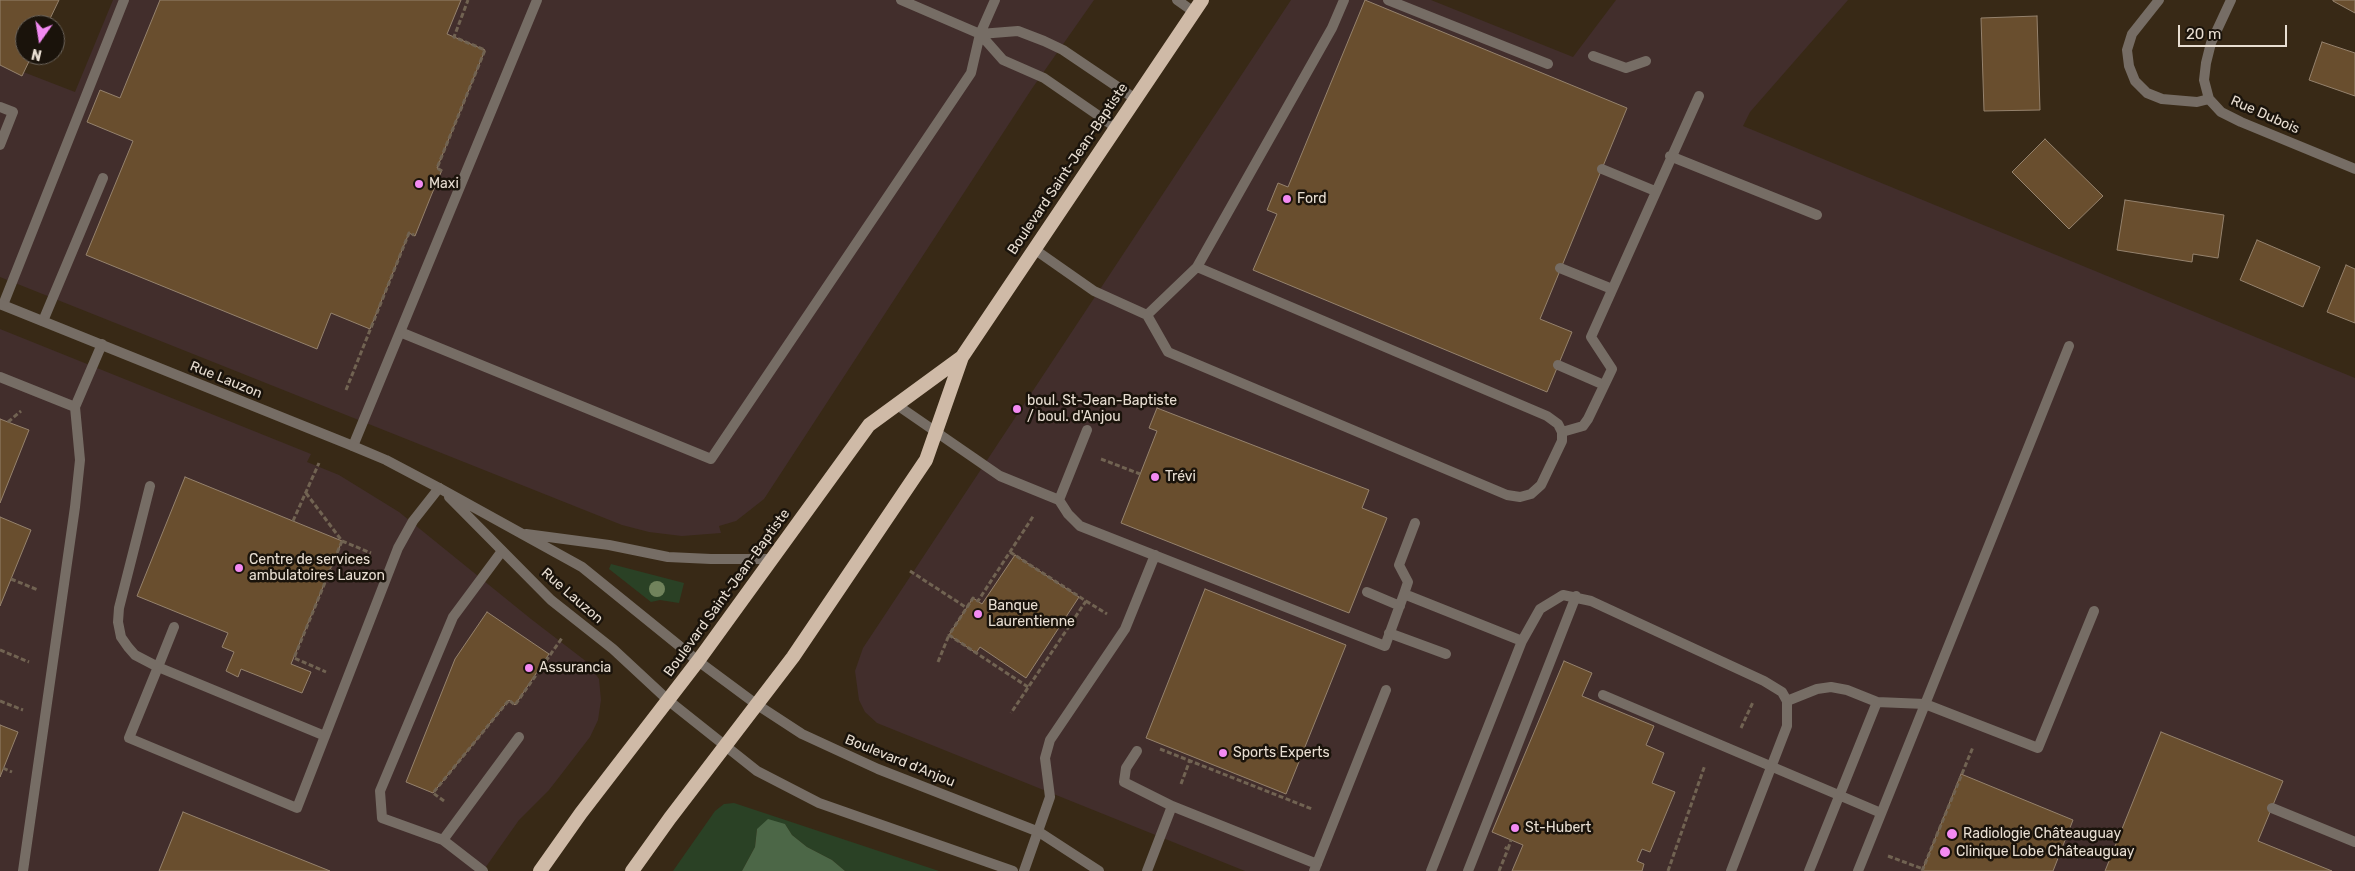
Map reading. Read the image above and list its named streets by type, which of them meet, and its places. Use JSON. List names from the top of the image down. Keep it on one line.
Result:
{"streets":{"highway":["Boulevard Saint-Jean-Baptiste"],"street":["Rue Dubois","Rue Lauzon","Boulevard d'Anjou"]},"crossings":[["Boulevard Saint-Jean-Baptiste","Rue Lauzon"],["Boulevard Saint-Jean-Baptiste","Boulevard d'Anjou"],["Rue Lauzon","Boulevard d'Anjou"]],"places":["Maxi","Ford","boul. St-Jean-Baptiste / boul. d'Anjou","Trévi","Centre de services ambulatoires Lauzon","Banque Laurentienne","Assurancia","Sports Experts","St-Hubert","Radiologie Châteauguay","Clinique Lobe Châteauguay"],"scale_bar":"20 m","north":"bottom"}
